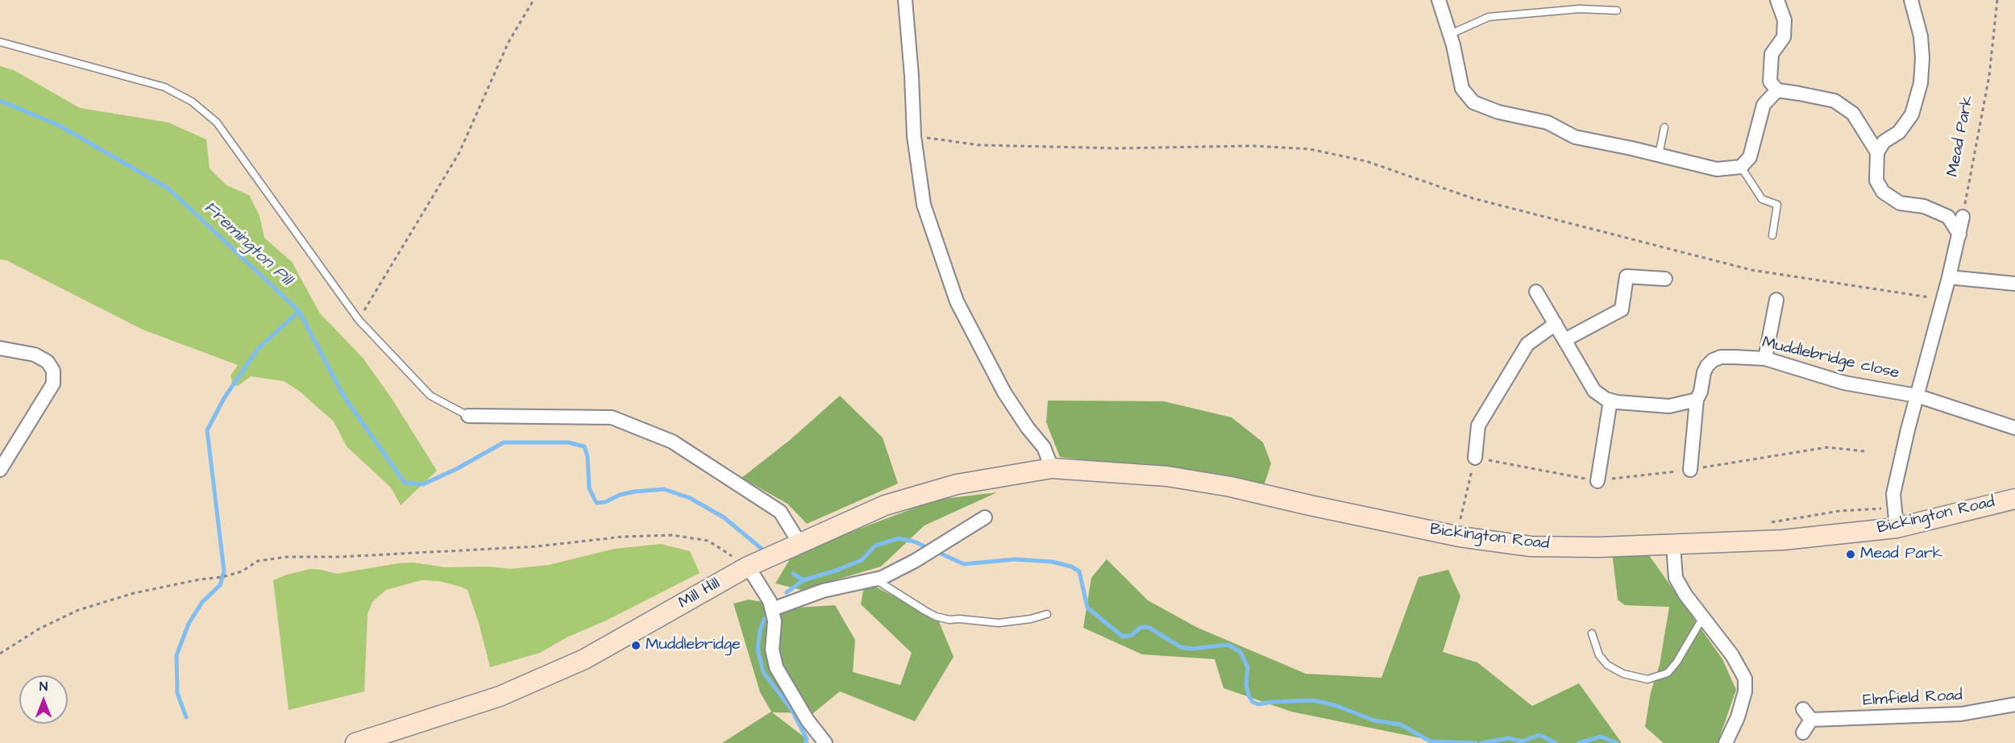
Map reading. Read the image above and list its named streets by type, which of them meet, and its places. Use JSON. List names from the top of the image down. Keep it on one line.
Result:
{"streets":{"main road":["Bickington Road","Mill Hill"],"street":["Muddlebridge close","Elmfield Road"],"path":["Mead Park"]},"crossings":[["Bickington Road","Mill Hill"]],"water":["Fremington Pill"],"places":["Mead Park","Muddlebridge"],"north":"top"}
